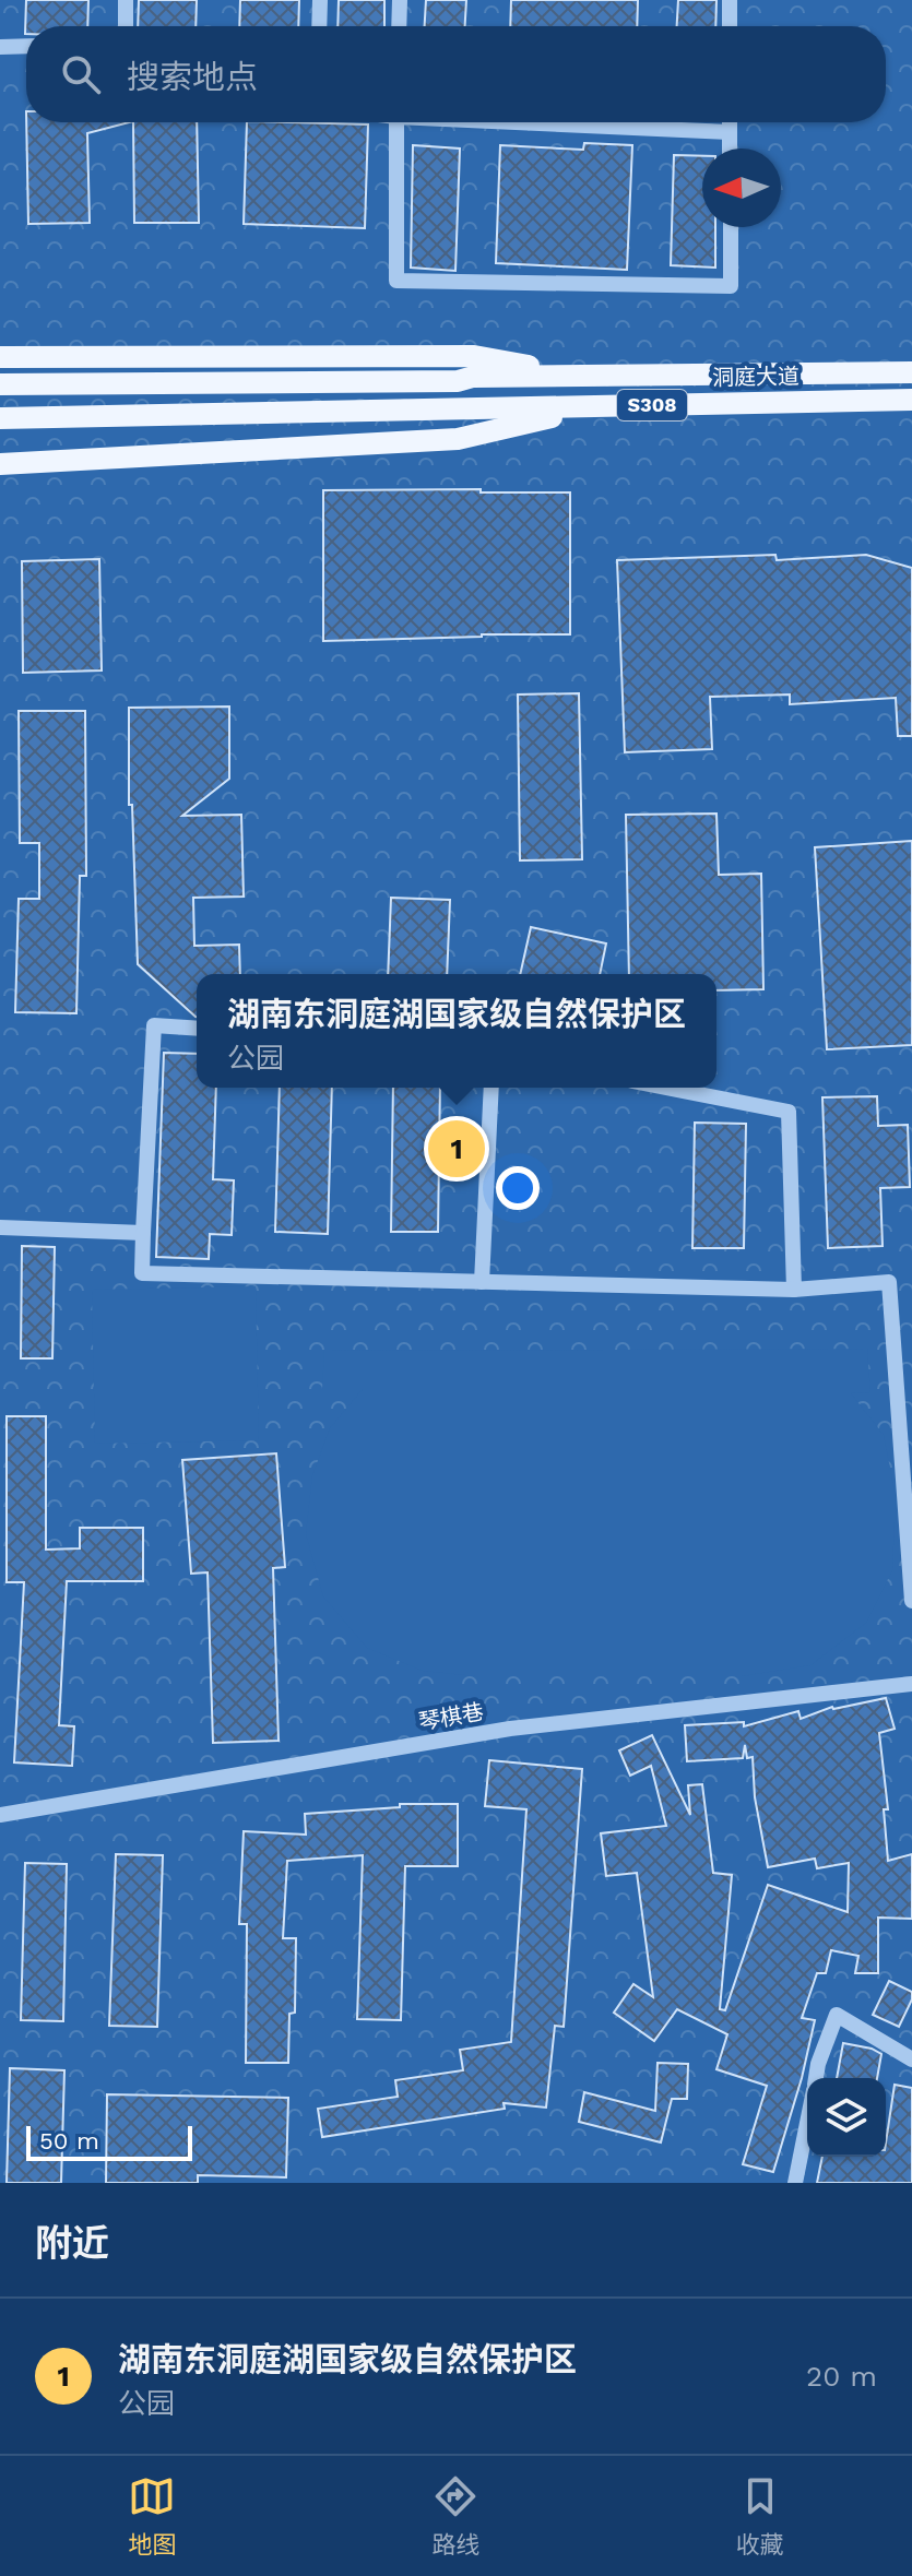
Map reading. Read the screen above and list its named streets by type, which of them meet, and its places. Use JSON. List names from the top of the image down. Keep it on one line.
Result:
{"streets":{"main road":["洞庭大道","S308"],"street":["琴棋巷"]},"scale_bar":"50 m","north":"left","page":{"search":"搜索地点","popup":["湖南东洞庭湖国家级自然保护区","公园"],"pins":"1","scale":"50 m","heading":"附近","list":[{"mark":"1","name":"湖南东洞庭湖国家级自然保护区","note":"公园","value":"20 m"}],"nav":["地图","路线","收藏"]}}
